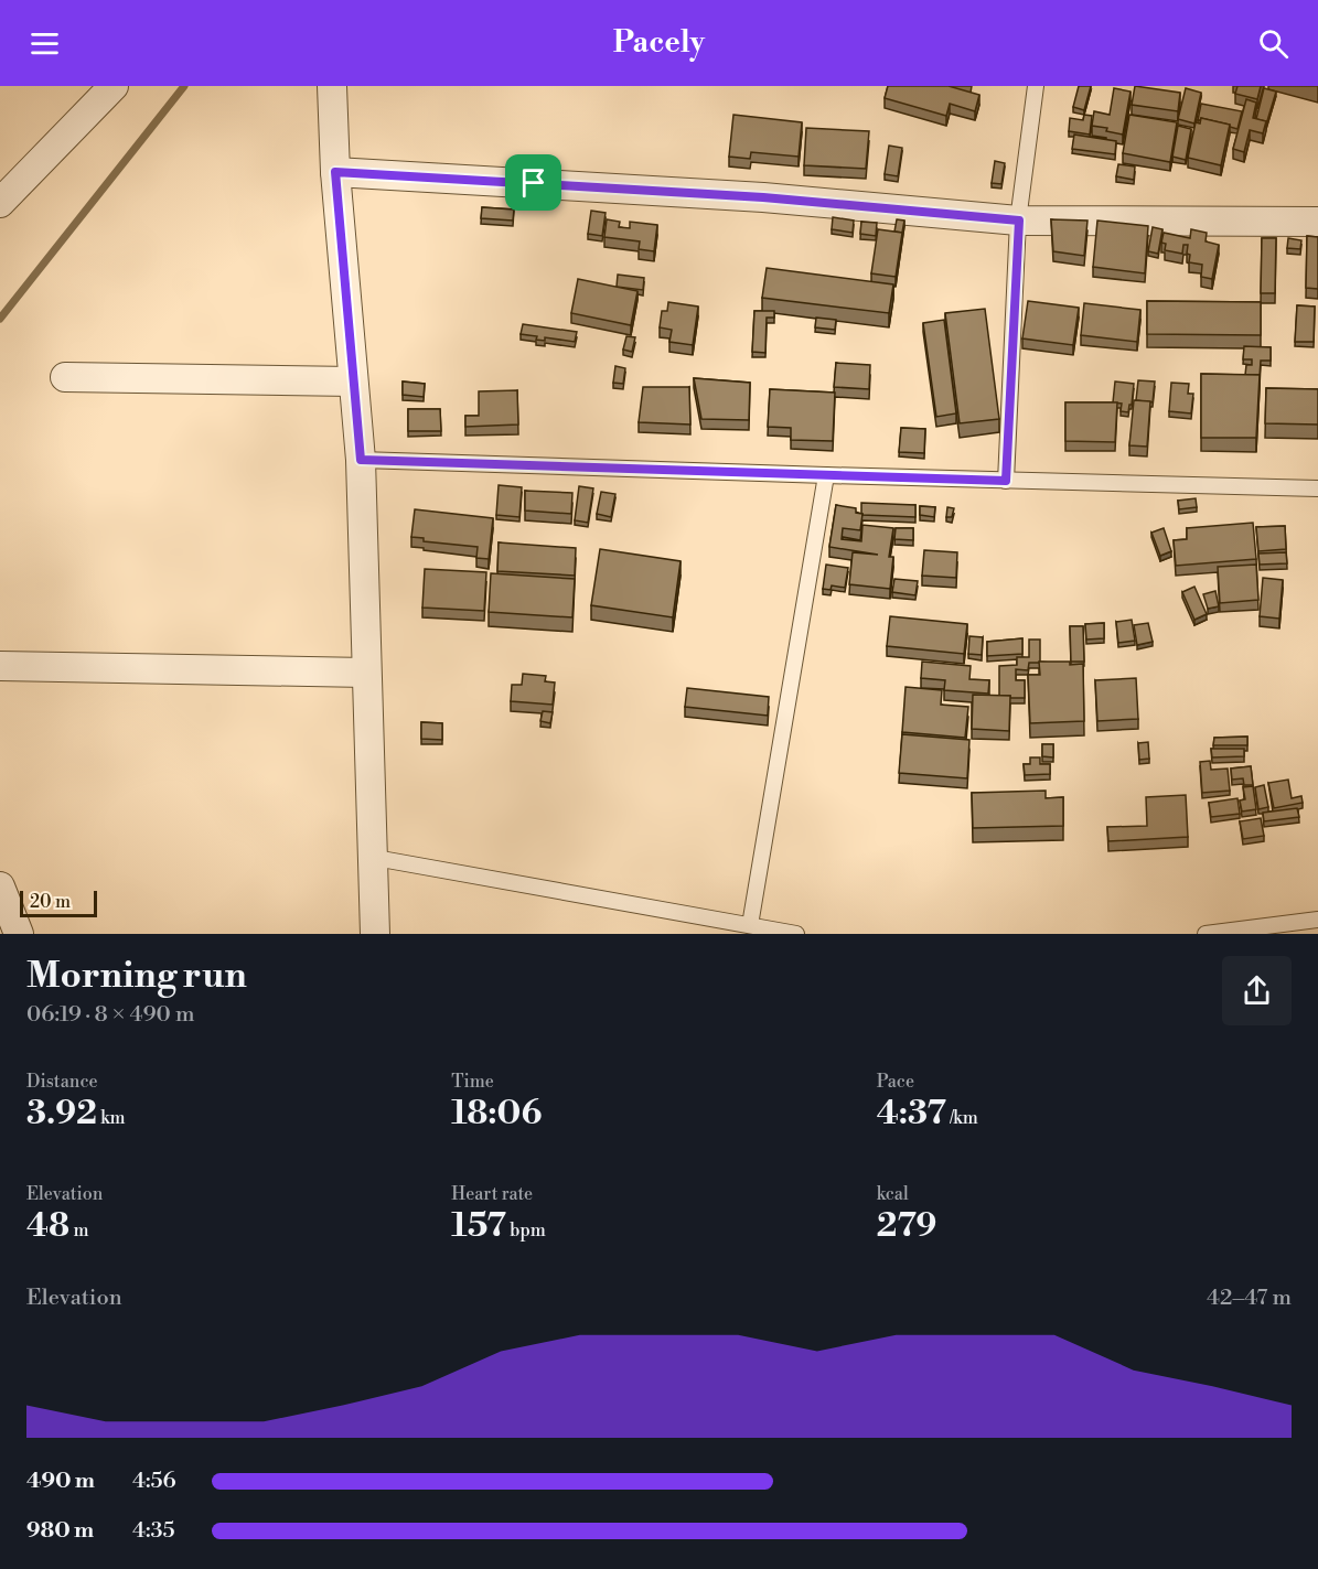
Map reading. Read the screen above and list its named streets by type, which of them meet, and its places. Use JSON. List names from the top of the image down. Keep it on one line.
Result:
{"scale_bar":"20 m","page":{"header":"Pacely","scale":"20 m","heading":["Morning run","06:19 · 8 × 490 m"],"stats":[["Distance","3.92 km"],["Time","18:06"],["Pace","4:37 /km"],["Elevation","48 m"],["Heart rate","157 bpm"],["kcal","279"]],"chart":["Elevation","42–47 m"],"list":[{"name":"490 m","note":"4:56"},{"name":"980 m","note":"4:35"}]}}
